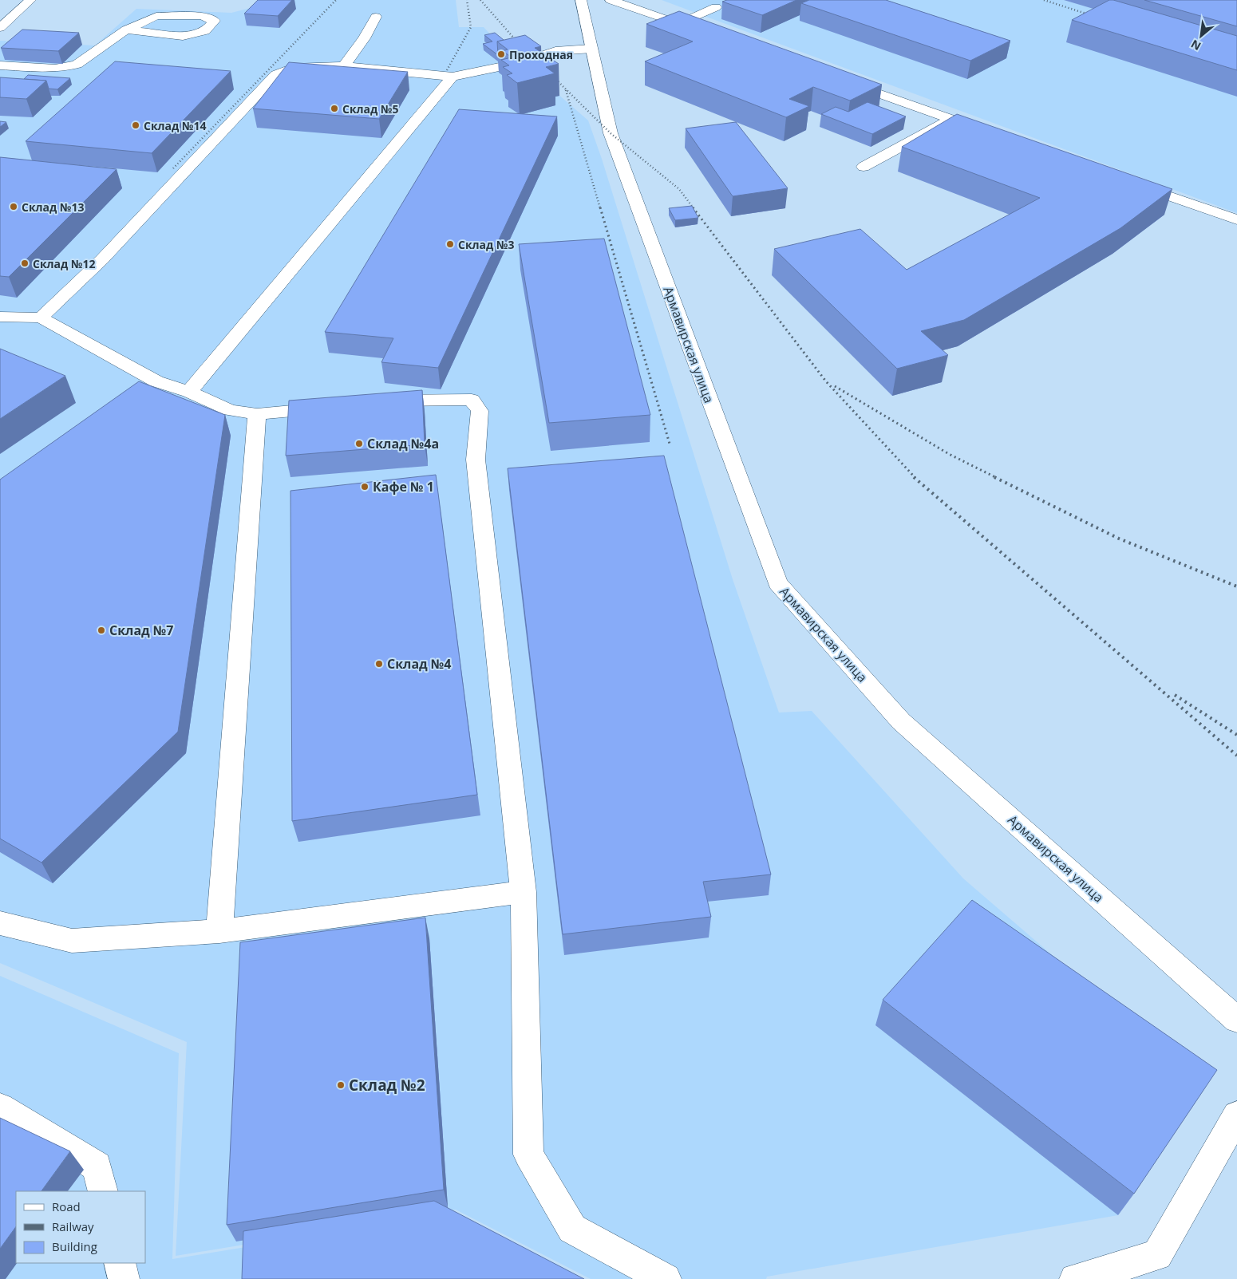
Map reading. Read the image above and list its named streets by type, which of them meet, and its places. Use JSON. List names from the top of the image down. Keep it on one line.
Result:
{"streets":{"main road":["Армавирская улица"]},"places":["Проходная","Склад №5","Склад №14","Склад №13","Склад №3","Склад №12","Склад №4а","Кафе № 1","Склад №7","Склад №4","Склад №2"],"legend":["Road","Railway","Building"],"north":"bottom left"}
